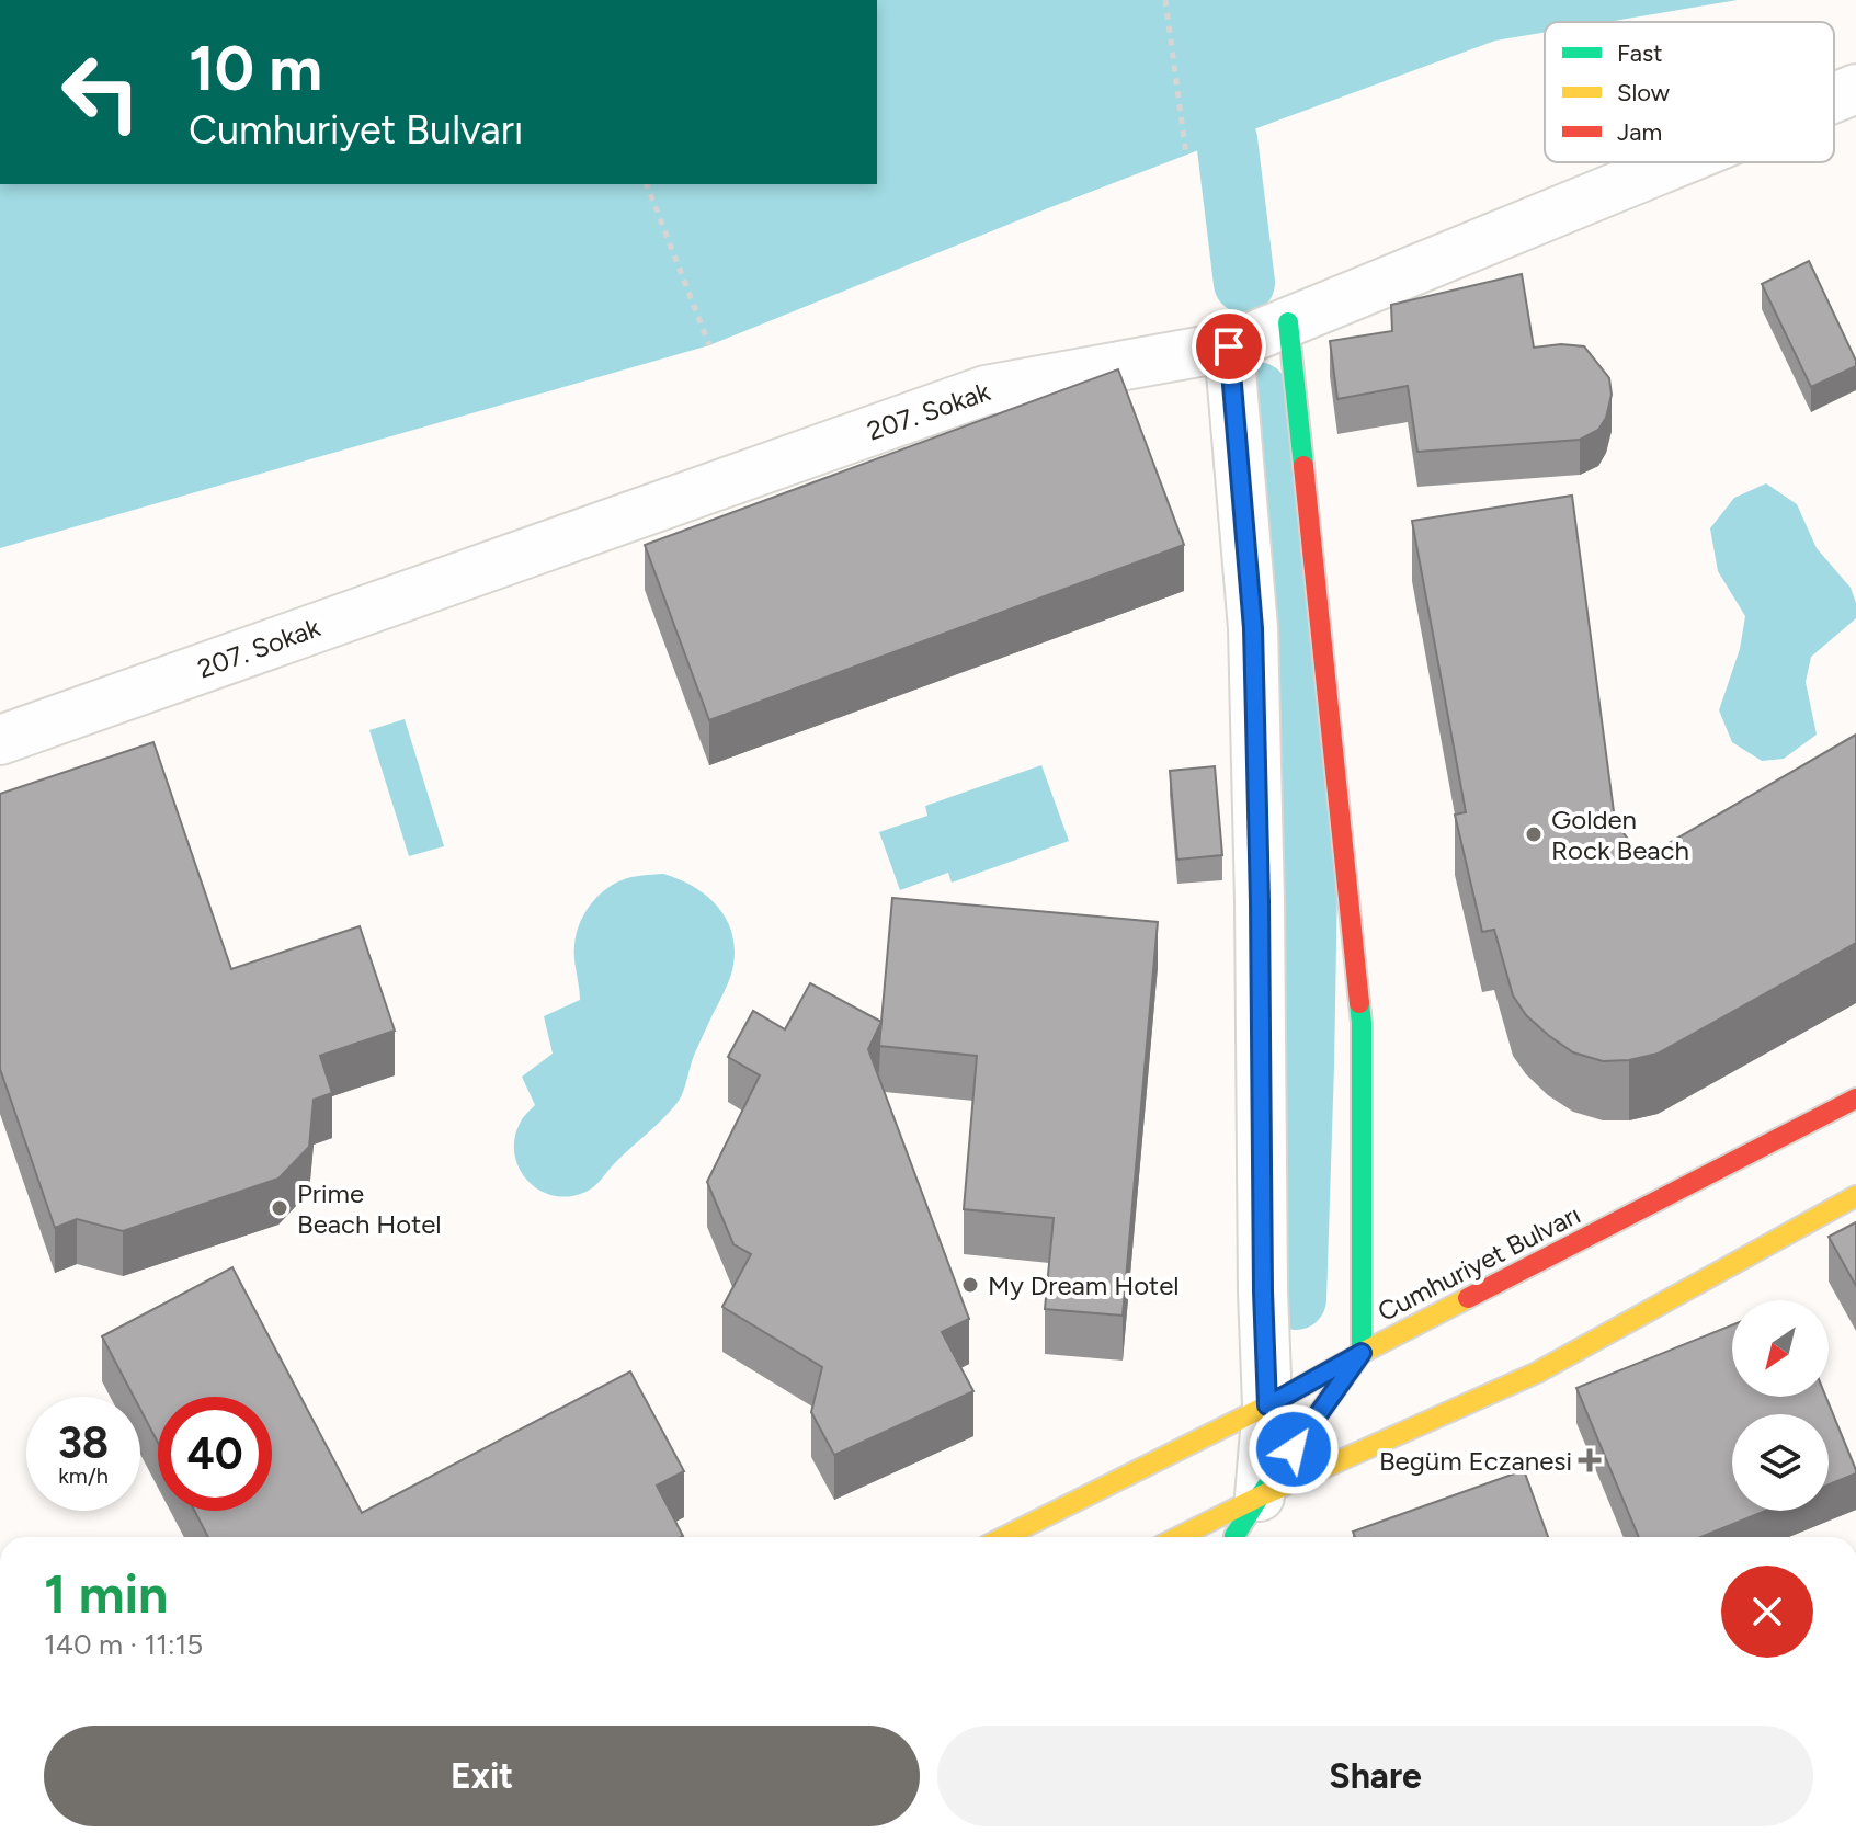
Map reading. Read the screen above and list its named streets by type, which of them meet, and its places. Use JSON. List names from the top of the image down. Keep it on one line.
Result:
{"streets":{"main road":["Cumhuriyet Bulvarı"],"street":["207. Sokak"]},"places":{"other":["Golden Rock Beach","Prime Beach Hotel","My Dream Hotel"],"health":["Begüm Eczanesi"]},"legend":["Fast","Slow","Jam"],"north":"bottom left","page":{"turn":["10 m","Cumhuriyet Bulvarı"],"speed":"38 km/h","limit":"40","heading":["1 min","140 m · 11:15"],"buttons":["Exit","Share"]}}
